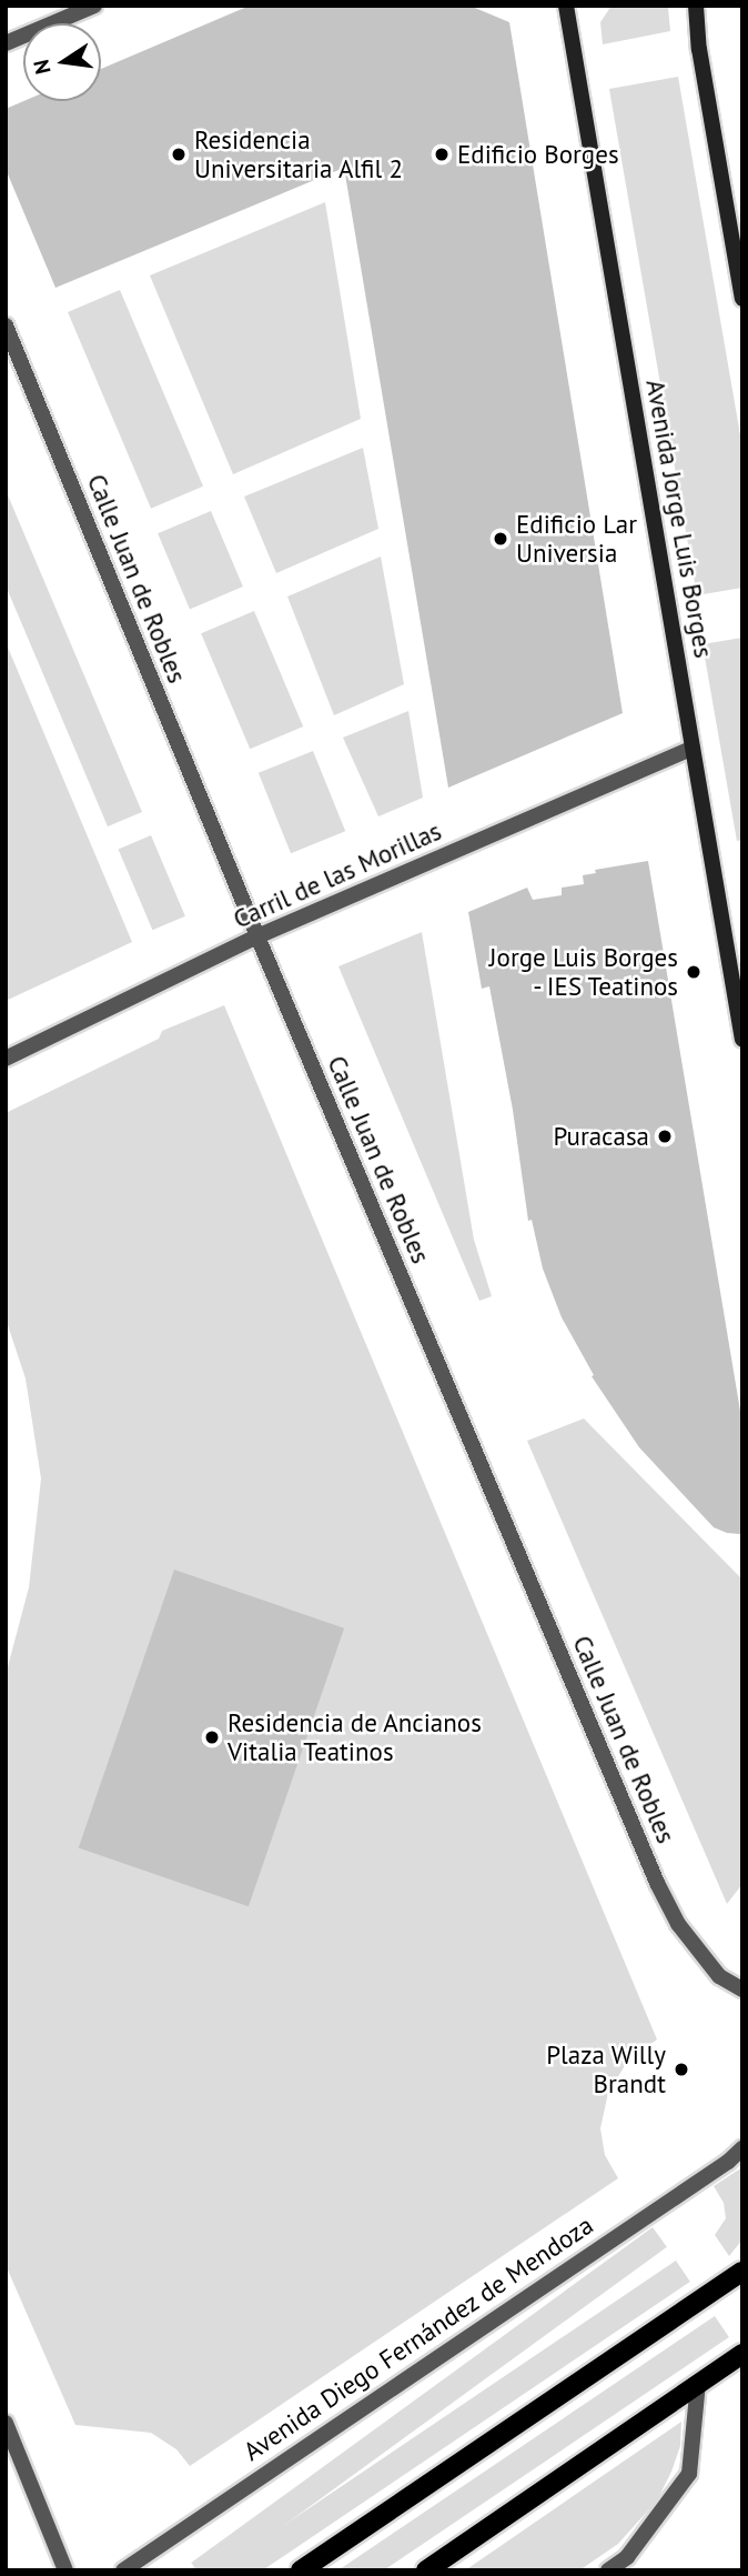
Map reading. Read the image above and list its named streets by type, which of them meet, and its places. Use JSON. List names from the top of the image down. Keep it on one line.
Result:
{"streets":{"main road":["Avenida Jorge Luis Borges"],"street":["Calle Juan de Robles","Carril de las Morillas","Avenida Diego Fernández de Mendoza"]},"crossings":[["Avenida Jorge Luis Borges","Carril de las Morillas"],["Calle Juan de Robles","Carril de las Morillas"]],"places":["Residencia Universitaria Alfil 2","Edificio Borges","Edificio Lar Universia","Jorge Luis Borges - IES Teatinos","Puracasa","Residencia de Ancianos Vitalia Teatinos","Plaza Willy Brandt"],"north":"left"}
